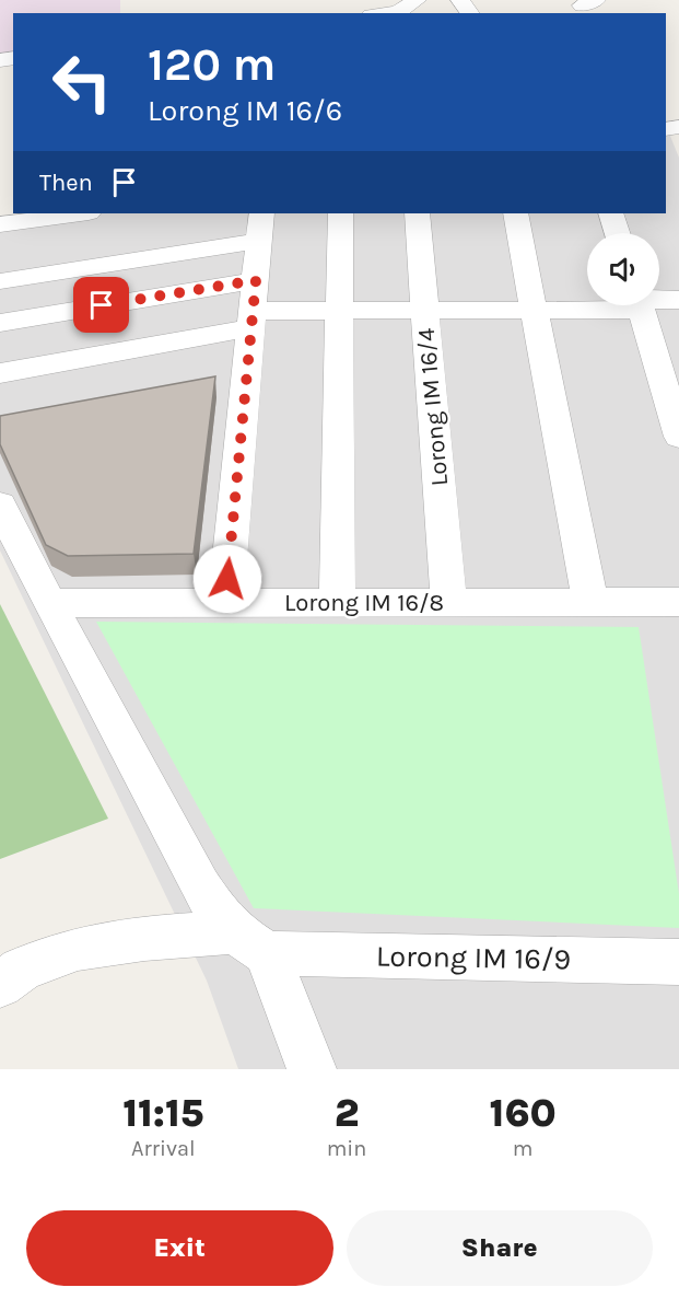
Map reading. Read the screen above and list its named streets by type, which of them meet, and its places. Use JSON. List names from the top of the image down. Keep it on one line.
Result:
{"streets":{"street":["Lorong IM 16/4","Lorong IM 16/8","Lorong IM 16/9"]},"crossings":[["Lorong IM 16/4","Lorong IM 16/8"]],"page":{"turn":["120 m","Lorong IM 16/6"],"then":"Then","eta":["11:15","Arrival","2","min","160","m"],"buttons":["Exit","Share"]}}
